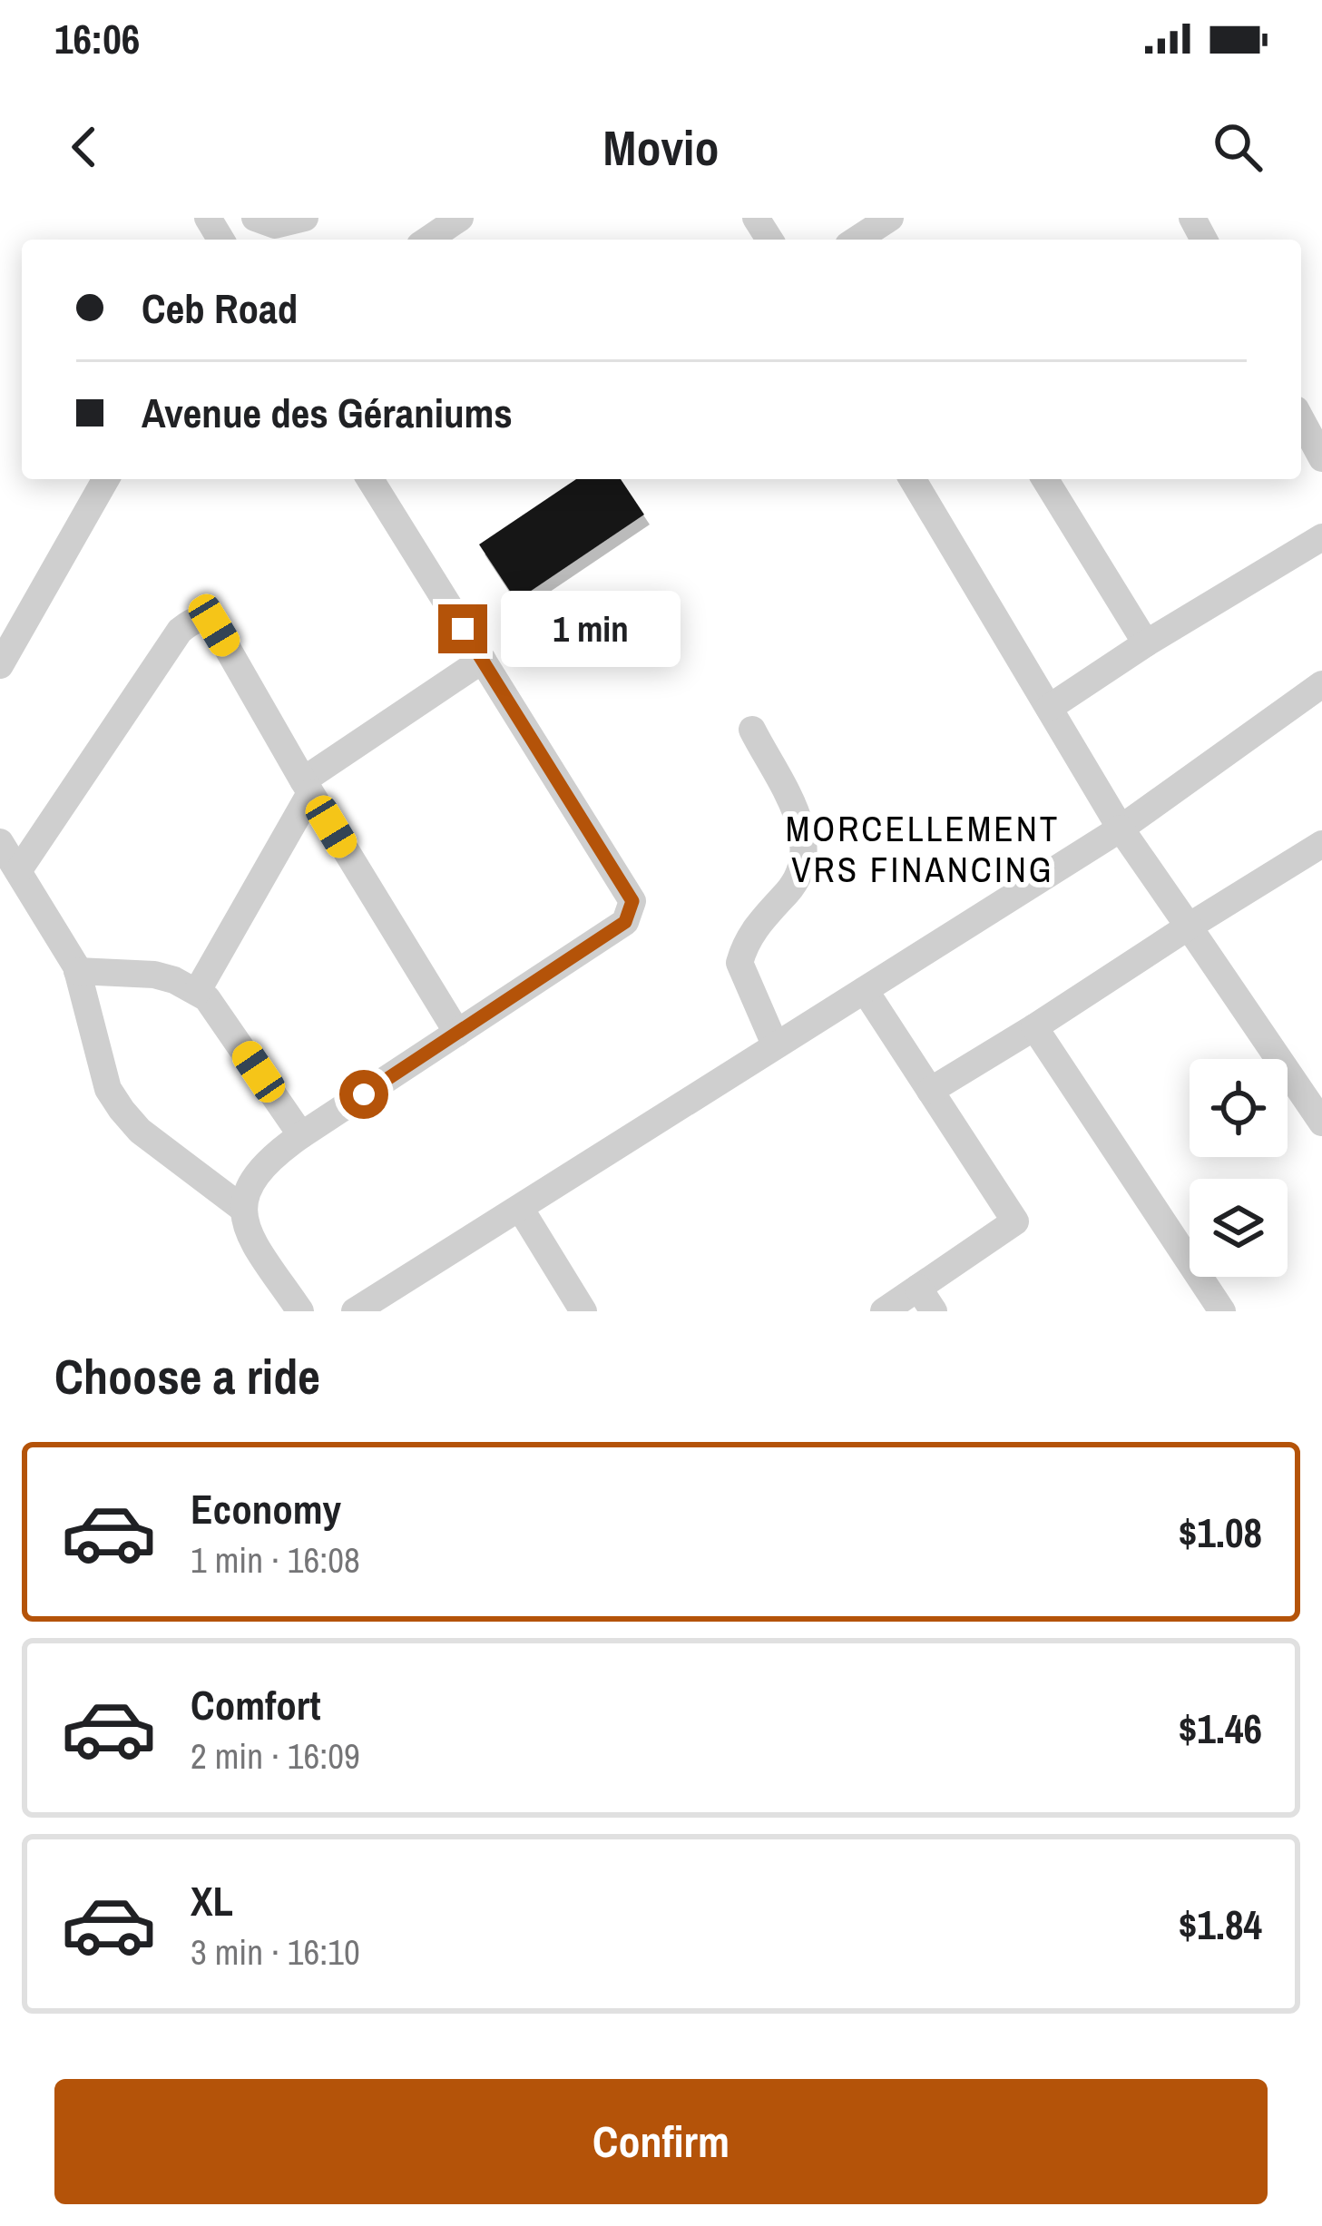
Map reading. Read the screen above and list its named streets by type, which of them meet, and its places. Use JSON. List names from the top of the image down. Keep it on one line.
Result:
{"districts":["MORCELLEMENT VRS FINANCING"],"page":{"status":"16:06","header":"Movio","banner":["Ceb Road","Avenue des Géraniums"],"bubble":"1 min","heading":"Choose a ride","list":[{"name":"Economy","note":"1 min · 16:08","value":"$1.08"},{"name":"Comfort","note":"2 min · 16:09","value":"$1.46"},{"name":"XL","note":"3 min · 16:10","value":"$1.84"}],"buttons":"Confirm"}}
